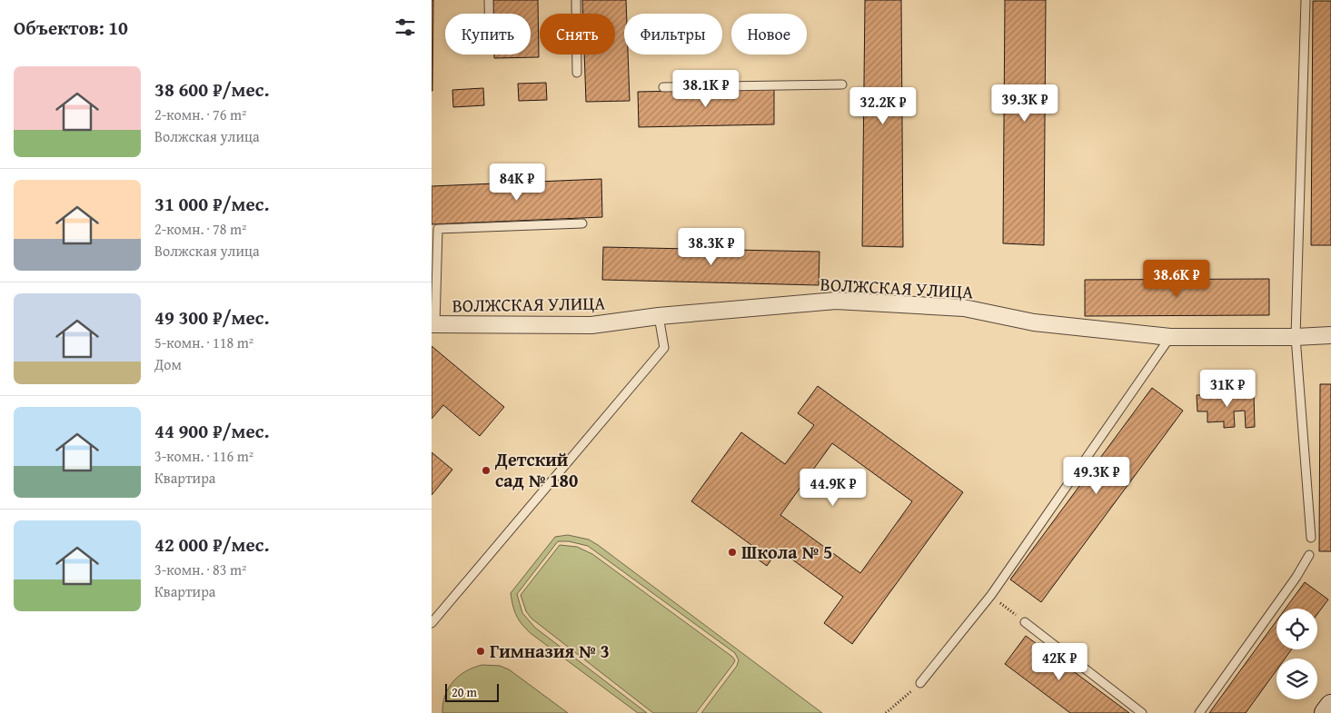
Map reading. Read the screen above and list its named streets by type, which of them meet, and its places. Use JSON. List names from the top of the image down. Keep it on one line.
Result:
{"streets":{"street":["ВОЛЖСКАЯ УЛИЦА"]},"places":["Детский сад № 180","Школа № 5","Гимназия № 3"],"scale_bar":"20 m","page":{"heading":"Объектов: 10","chip":["Купить","Снять","Фильтры","Новое"],"list":[{"name":"38 600 ₽/мес.","note":"2-комн. · 76 m² · Волжская улица"},{"name":"31 000 ₽/мес.","note":"2-комн. · 78 m² · Волжская улица"},{"name":"49 300 ₽/мес.","note":"5-комн. · 118 m² · Дом"},{"name":"44 900 ₽/мес.","note":"3-комн. · 116 m² · Квартира"},{"name":"42 000 ₽/мес.","note":"3-комн. · 83 m² · Квартира"}],"price":["38.1K ₽","39.3K ₽","32.2K ₽","84K ₽","38.3K ₽","38.6K ₽","31K ₽","49.3K ₽","44.9K ₽","42K ₽"],"scale":"20 m"}}
